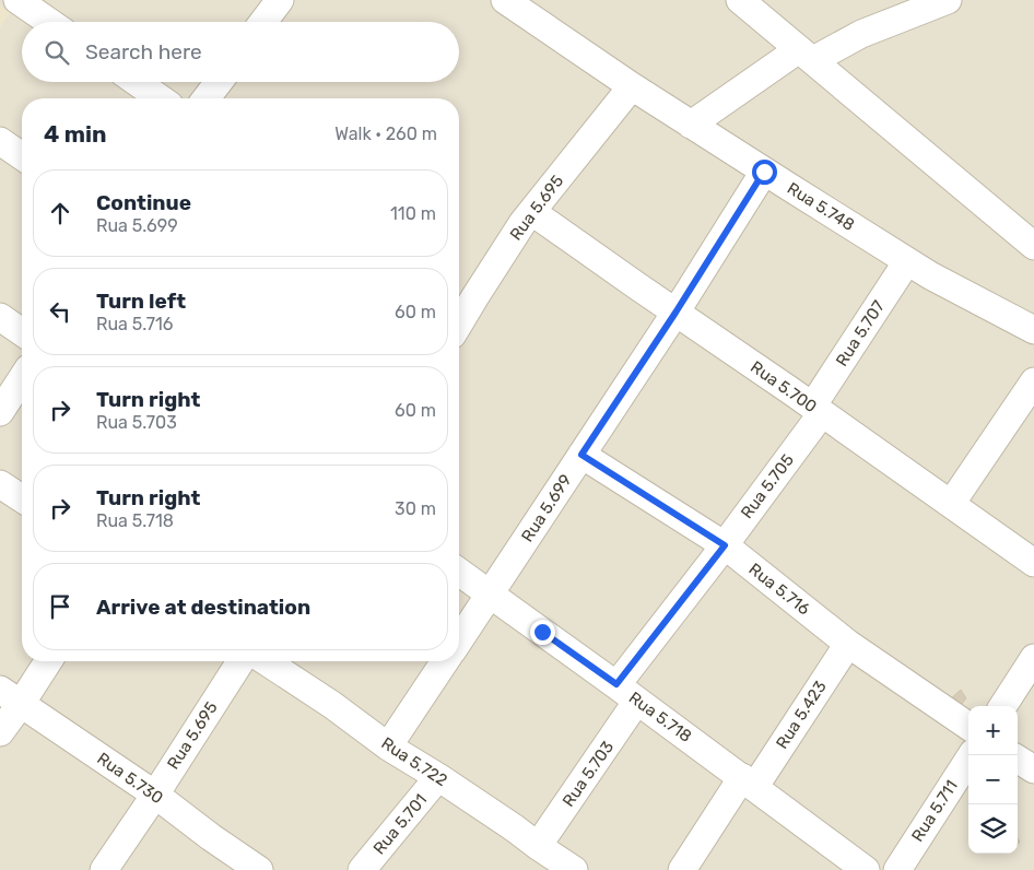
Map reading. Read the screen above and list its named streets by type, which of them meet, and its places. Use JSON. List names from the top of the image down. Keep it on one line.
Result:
{"streets":{"street":["Rua 5.748","Rua 5.695","Rua 5.707","Rua 5.700","Rua 5.705","Rua 5.699","Rua 5.716","Rua 5.423","Rua 5.718","Rua 5.722","Rua 5.703","Rua 5.730","Rua 5.711","Rua 5.701"]},"crossings":[["Rua 5.748","Rua 5.695"],["Rua 5.748","Rua 5.707"],["Rua 5.748","Rua 5.699"],["Rua 5.695","Rua 5.700"],["Rua 5.695","Rua 5.730"],["Rua 5.707","Rua 5.700"],["Rua 5.707","Rua 5.705"],["Rua 5.700","Rua 5.705"],["Rua 5.700","Rua 5.699"],["Rua 5.705","Rua 5.716"],["Rua 5.705","Rua 5.703"],["Rua 5.699","Rua 5.716"],["Rua 5.699","Rua 5.718"],["Rua 5.716","Rua 5.423"],["Rua 5.716","Rua 5.703"],["Rua 5.423","Rua 5.718"],["Rua 5.718","Rua 5.703"],["Rua 5.722","Rua 5.703"],["Rua 5.722","Rua 5.701"]],"page":{"search":"Search here","heading":["4 min","Walk · 260 m"],"list":[["Continue","Rua 5.699","110 m"],["Turn left","Rua 5.716","60 m"],["Turn right","Rua 5.703","60 m"],["Turn right","Rua 5.718","30 m"],"Arrive at destination"],"map_buttons":["+","−"]}}
